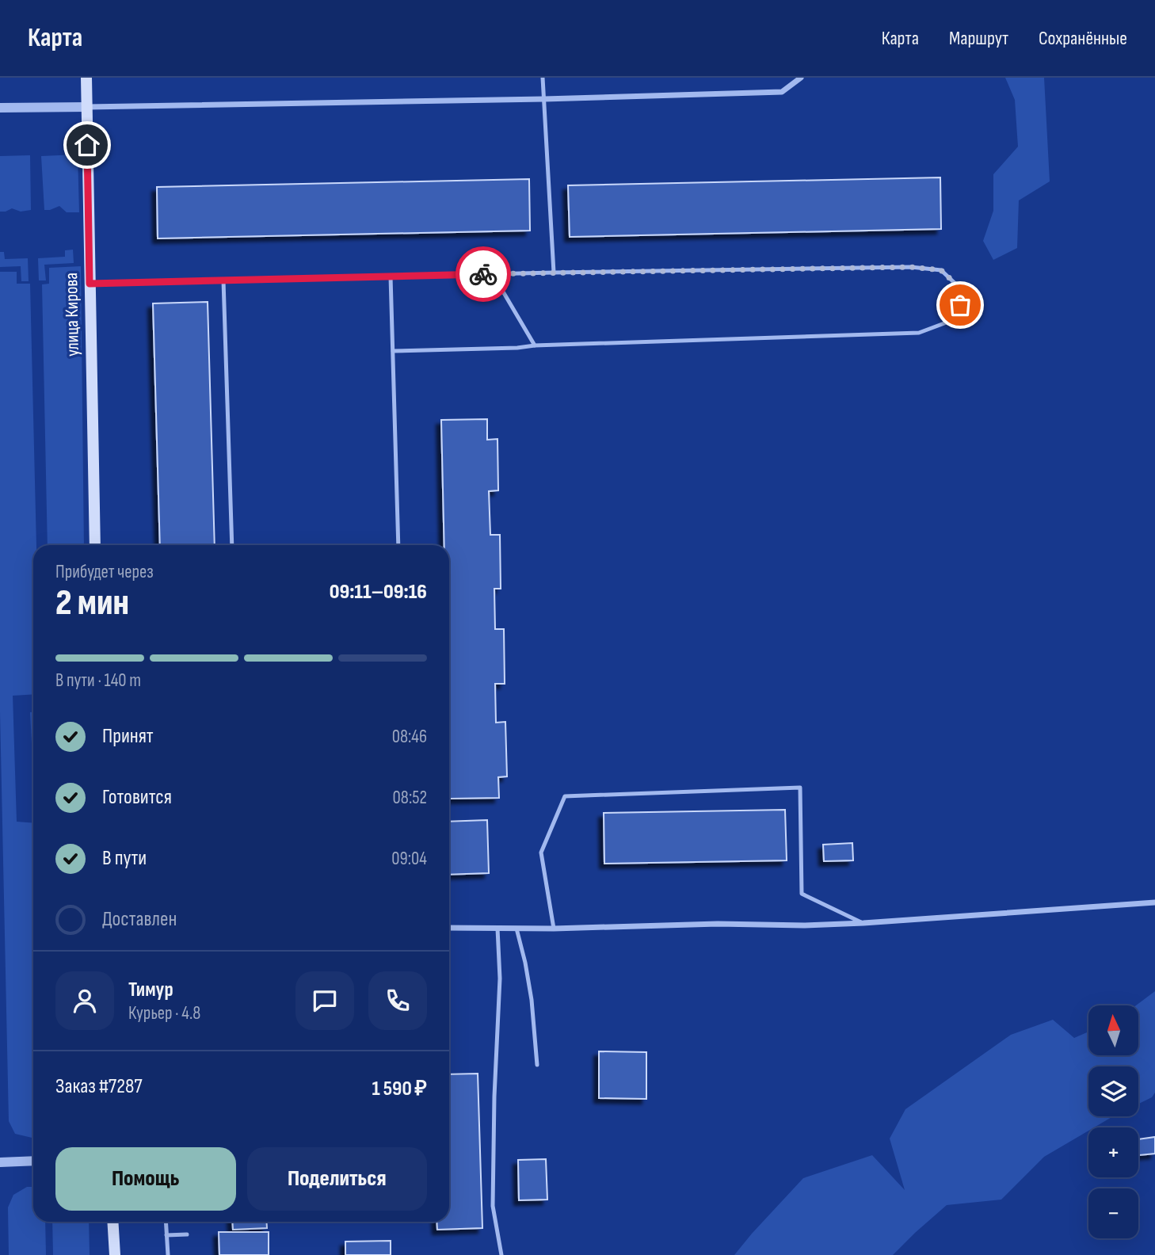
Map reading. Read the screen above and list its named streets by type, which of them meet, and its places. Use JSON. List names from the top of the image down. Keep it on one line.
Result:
{"streets":{"main road":["улица Кирова"]},"north":"top","page":{"header":"Карта","nav":["Карта","Маршрут","Сохранённые"],"heading":["2 мин","Прибудет через","09:11–09:16"],"panel":["Тимур","Курьер · 4.8","Заказ #7287","1 590 ₽"],"bar":"В пути · 140 m","list":[["Принят","08:46"],["Готовится","08:52"],["В пути","09:04"],"Доставлен"],"map_buttons":["+","−"],"buttons":["Помощь","Поделиться"]}}
